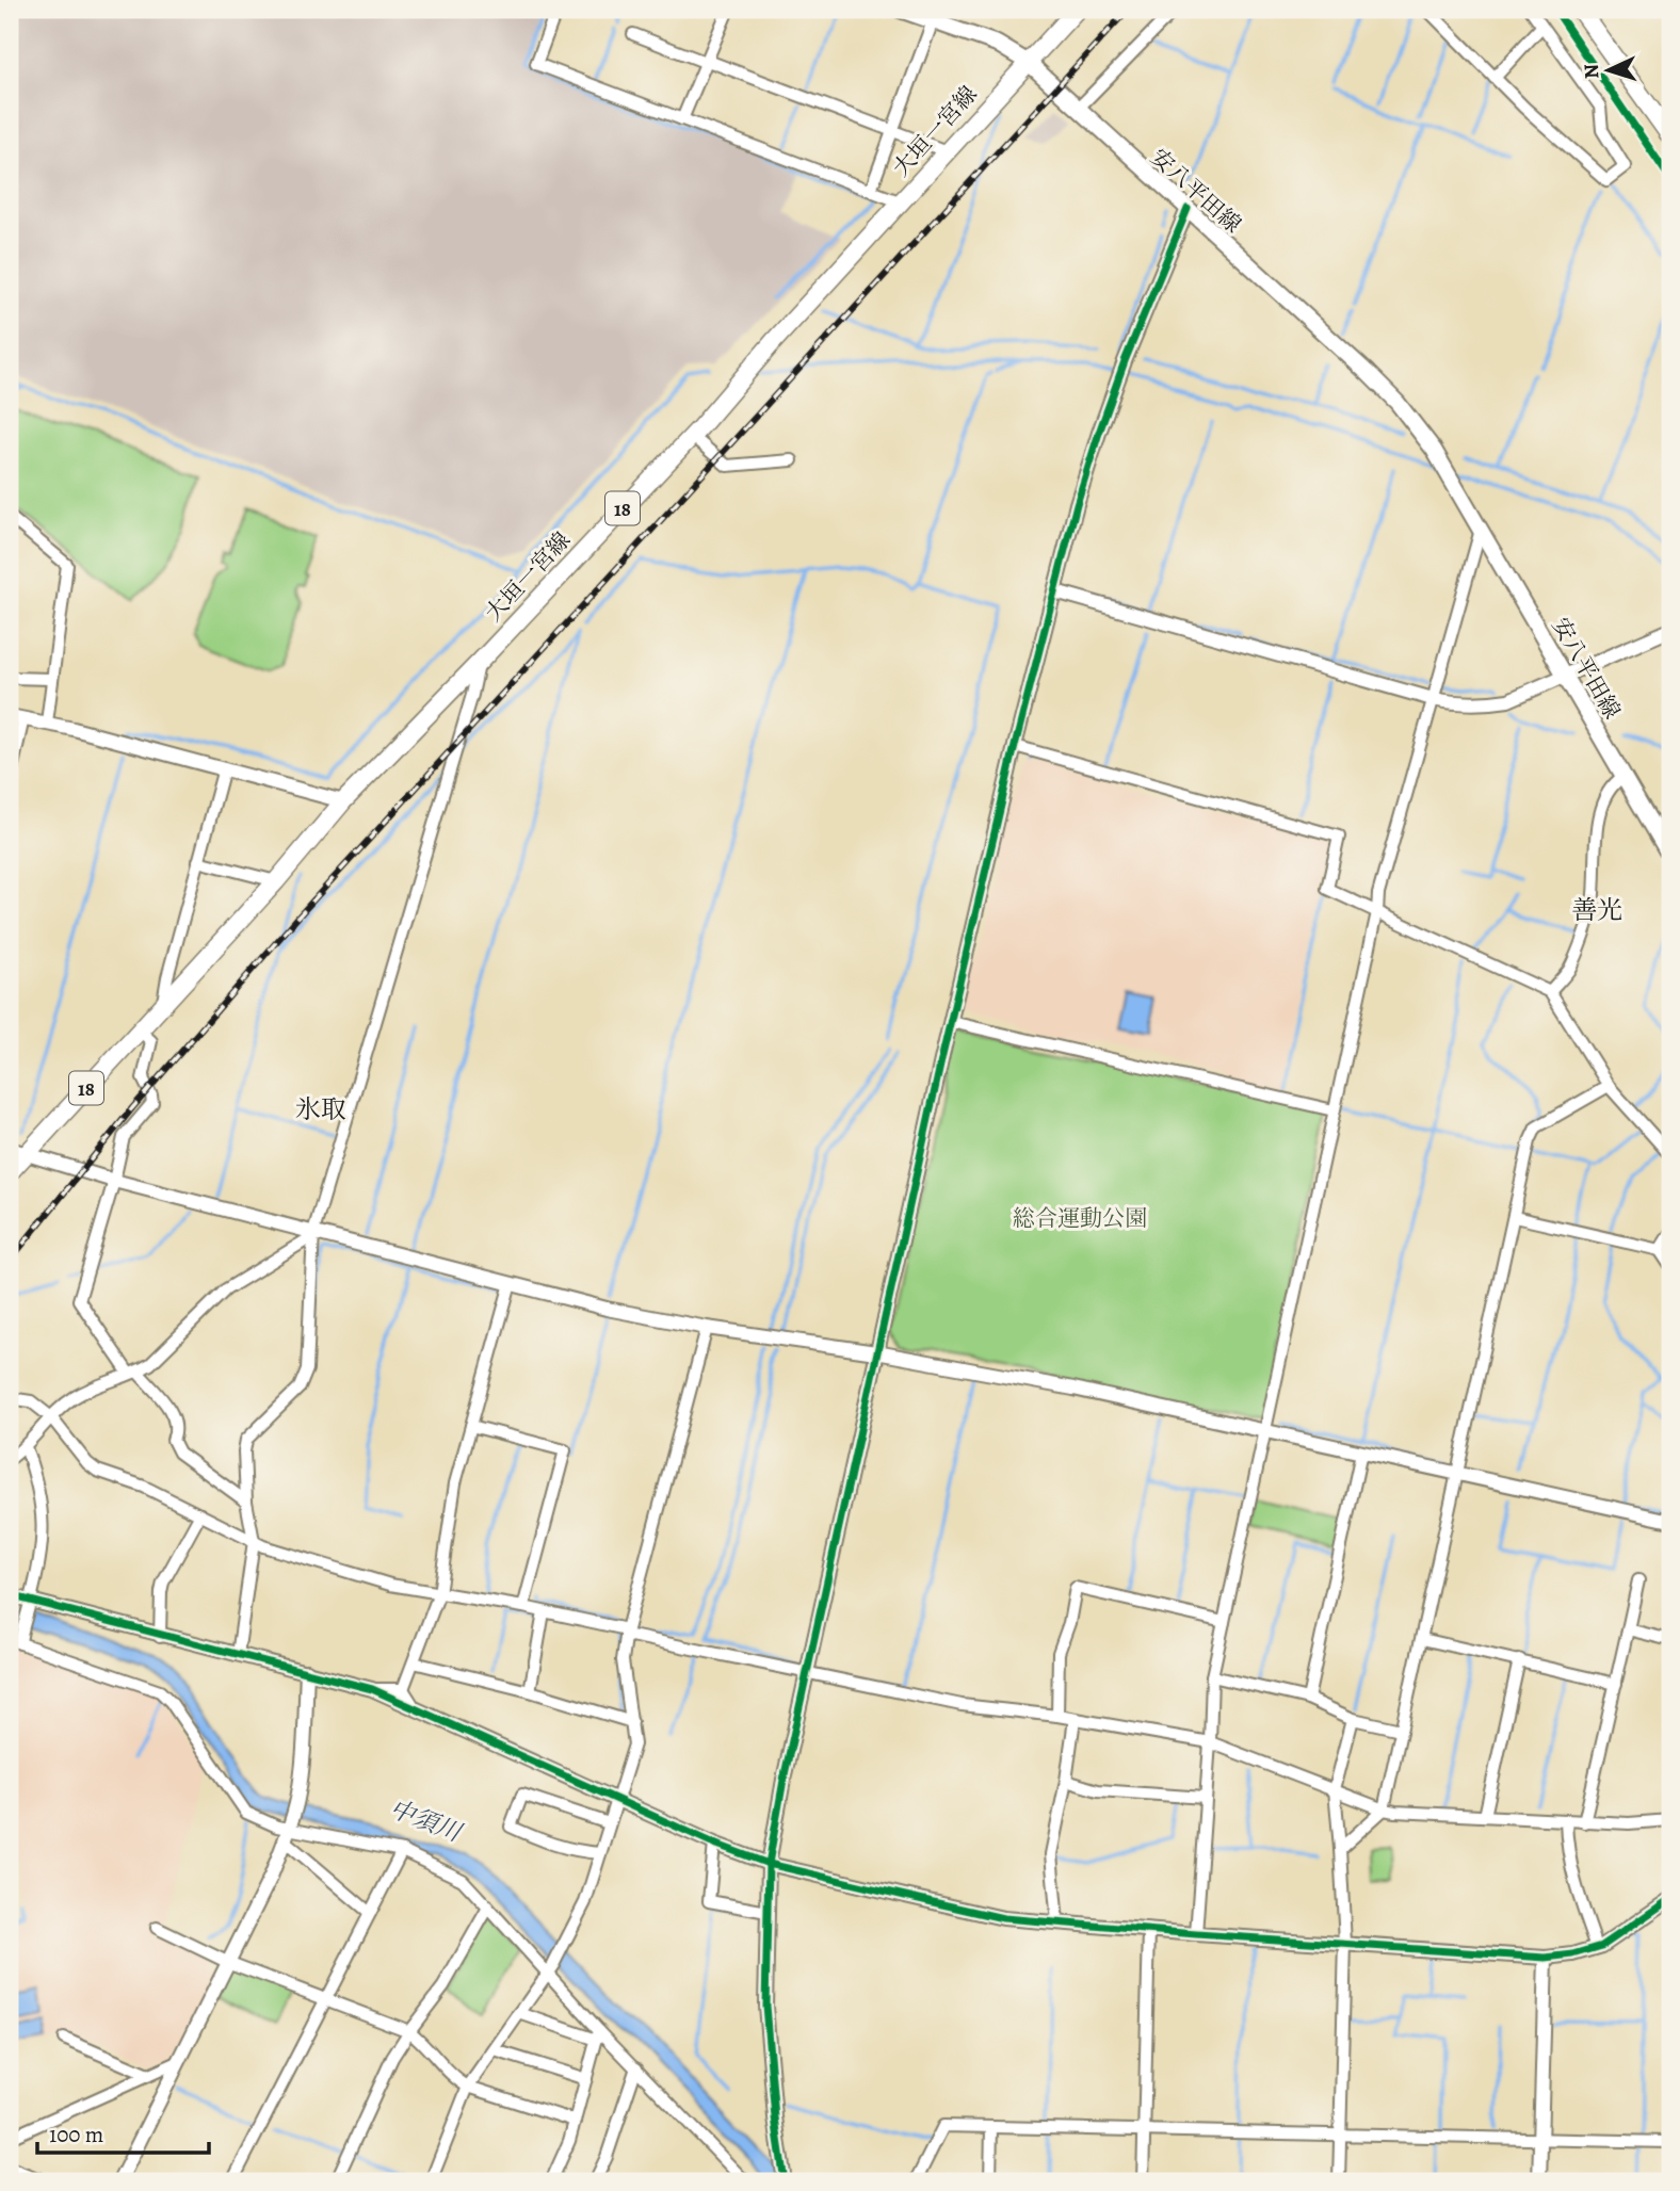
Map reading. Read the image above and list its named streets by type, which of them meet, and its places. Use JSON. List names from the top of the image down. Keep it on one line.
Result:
{"streets":{"main road":["大垣一宮線","安八平田線","18"]},"crossings":[["大垣一宮線","安八平田線"]],"districts":["善光","氷取"],"water":["中須川"],"parks":["総合運動公園"],"scale_bar":"100 m","north":"left"}
